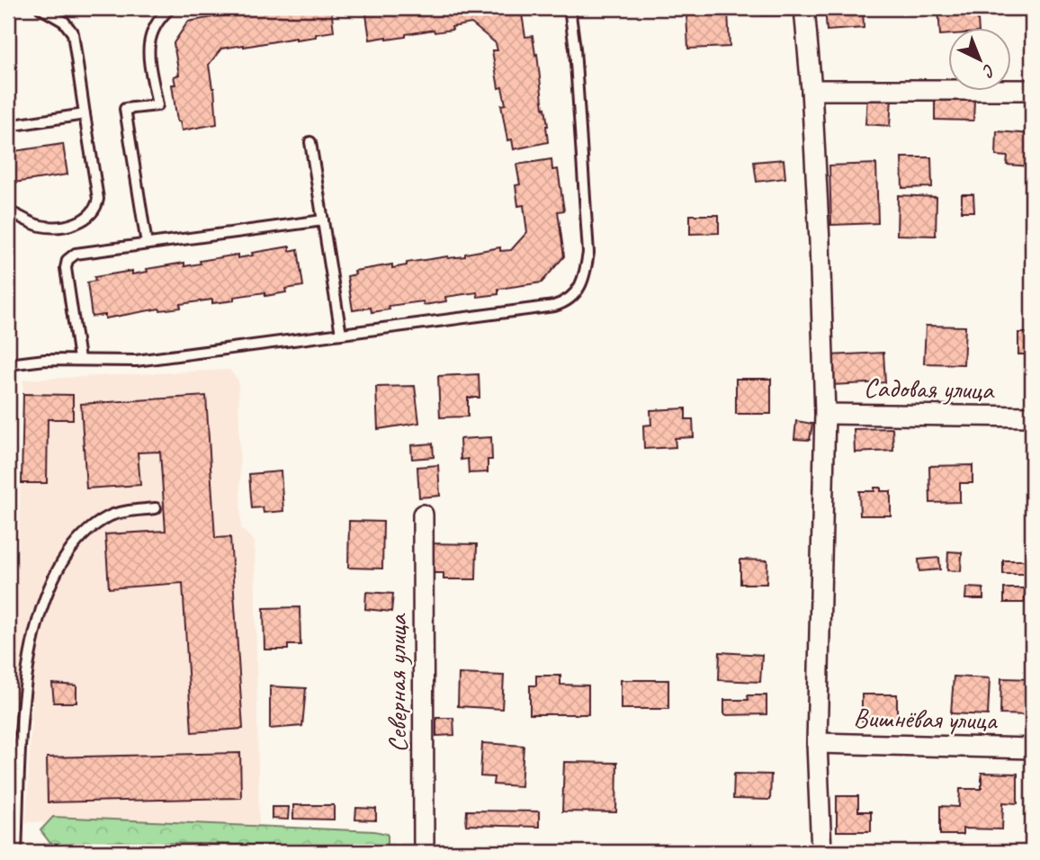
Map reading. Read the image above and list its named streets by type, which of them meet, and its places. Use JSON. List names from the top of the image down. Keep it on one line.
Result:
{"streets":{"street":["Садовая улица","Северная улица","Вишнёвая улица"]},"north":"bottom right"}
